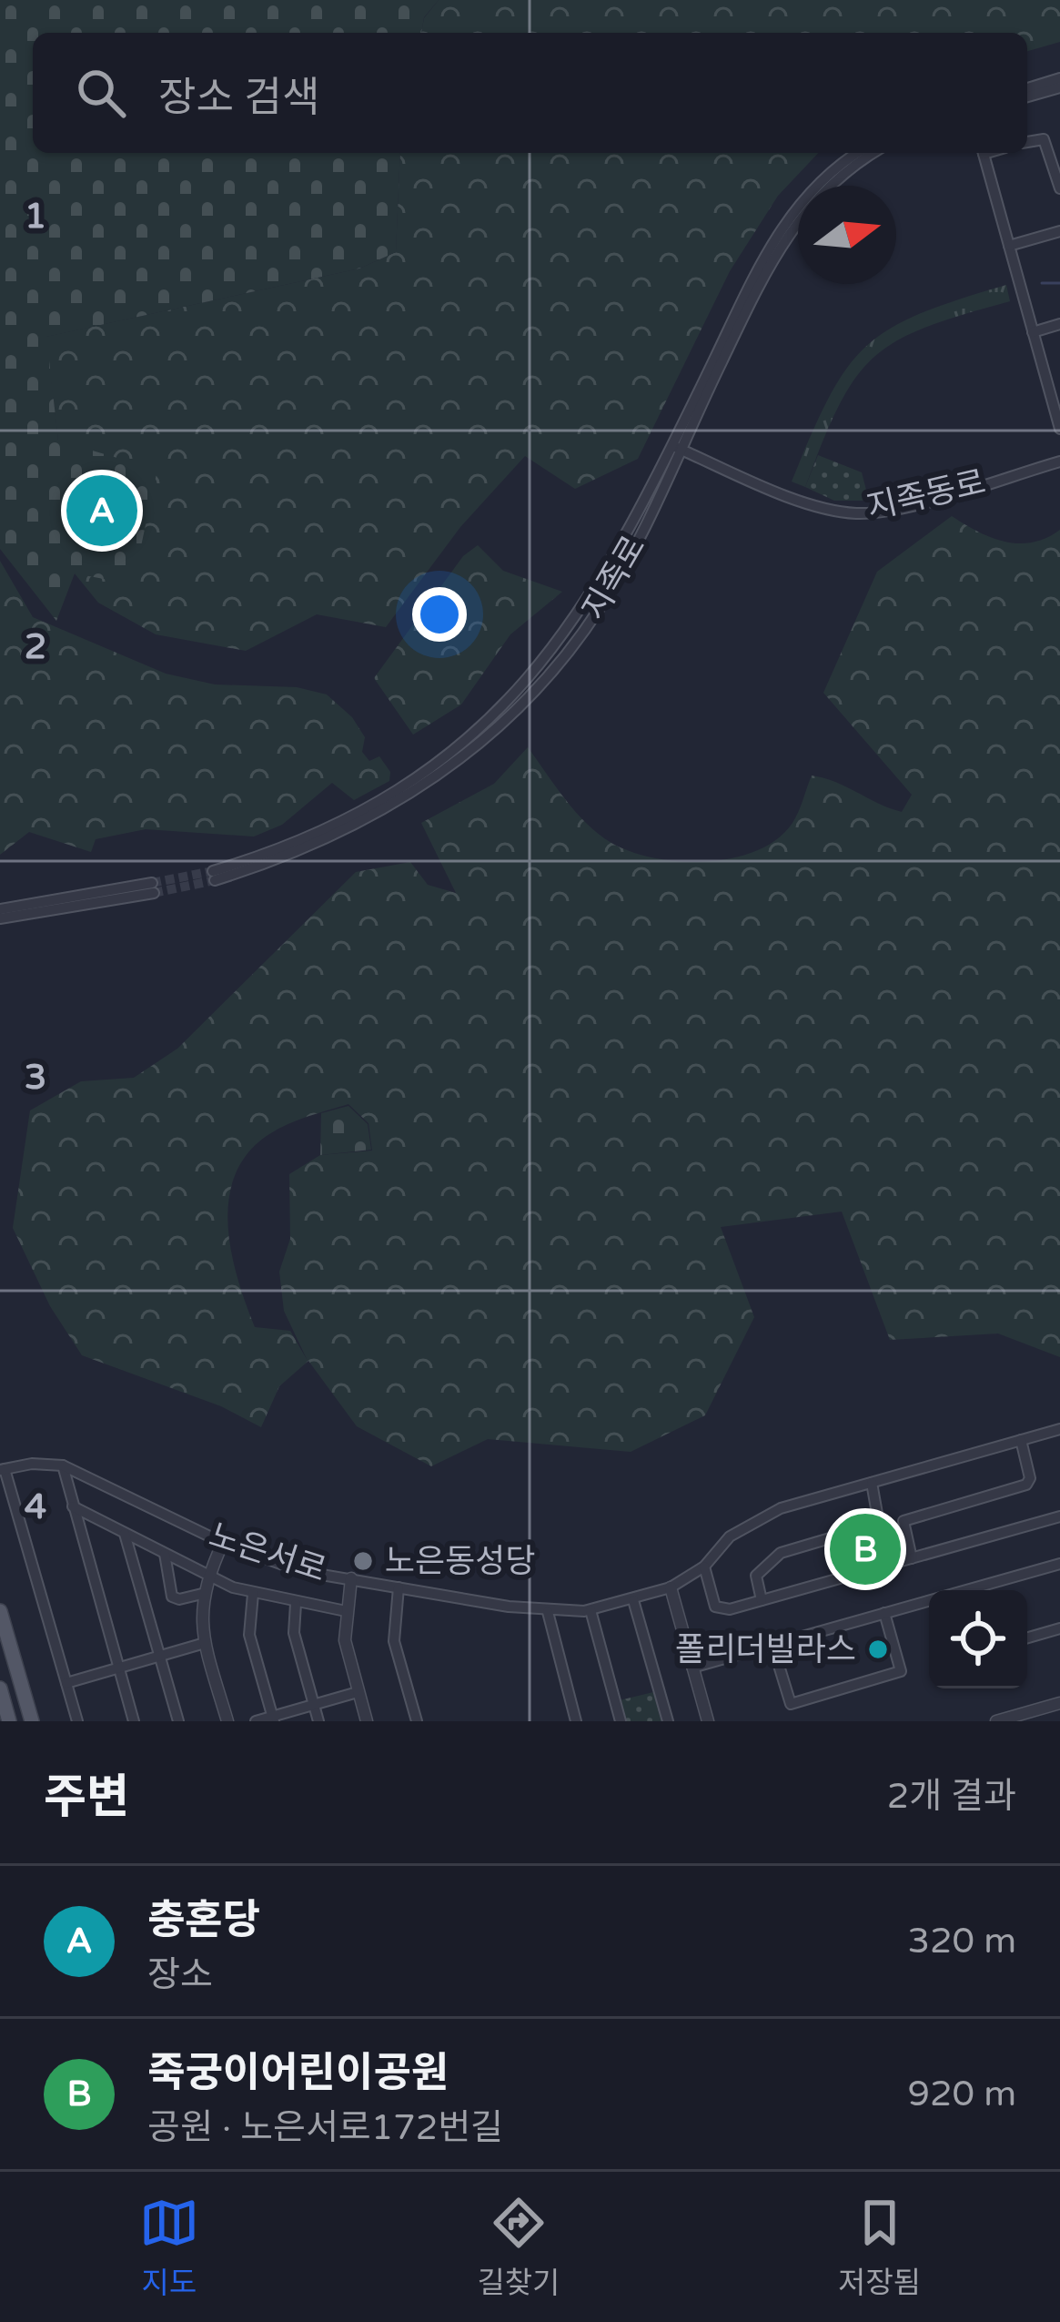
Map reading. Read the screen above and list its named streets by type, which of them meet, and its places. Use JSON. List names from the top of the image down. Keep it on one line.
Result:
{"streets":{"street":["지족동로","지족로","노은서로"]},"crossings":[["지족동로","지족로"]],"places":["노은동성당","폴리더빌라스"],"north":"right","page":{"search":"장소 검색","pins":["A","B"],"heading":["주변","2개 결과"],"list":[{"mark":"A","name":"충혼당","note":"장소","value":"320 m"},{"mark":"B","name":"죽궁이어린이공원","note":"공원 · 노은서로172번길","value":"920 m"}],"nav":["지도","길찾기","저장됨"]},"grid":{"rows":["1","2","3","4"]}}
